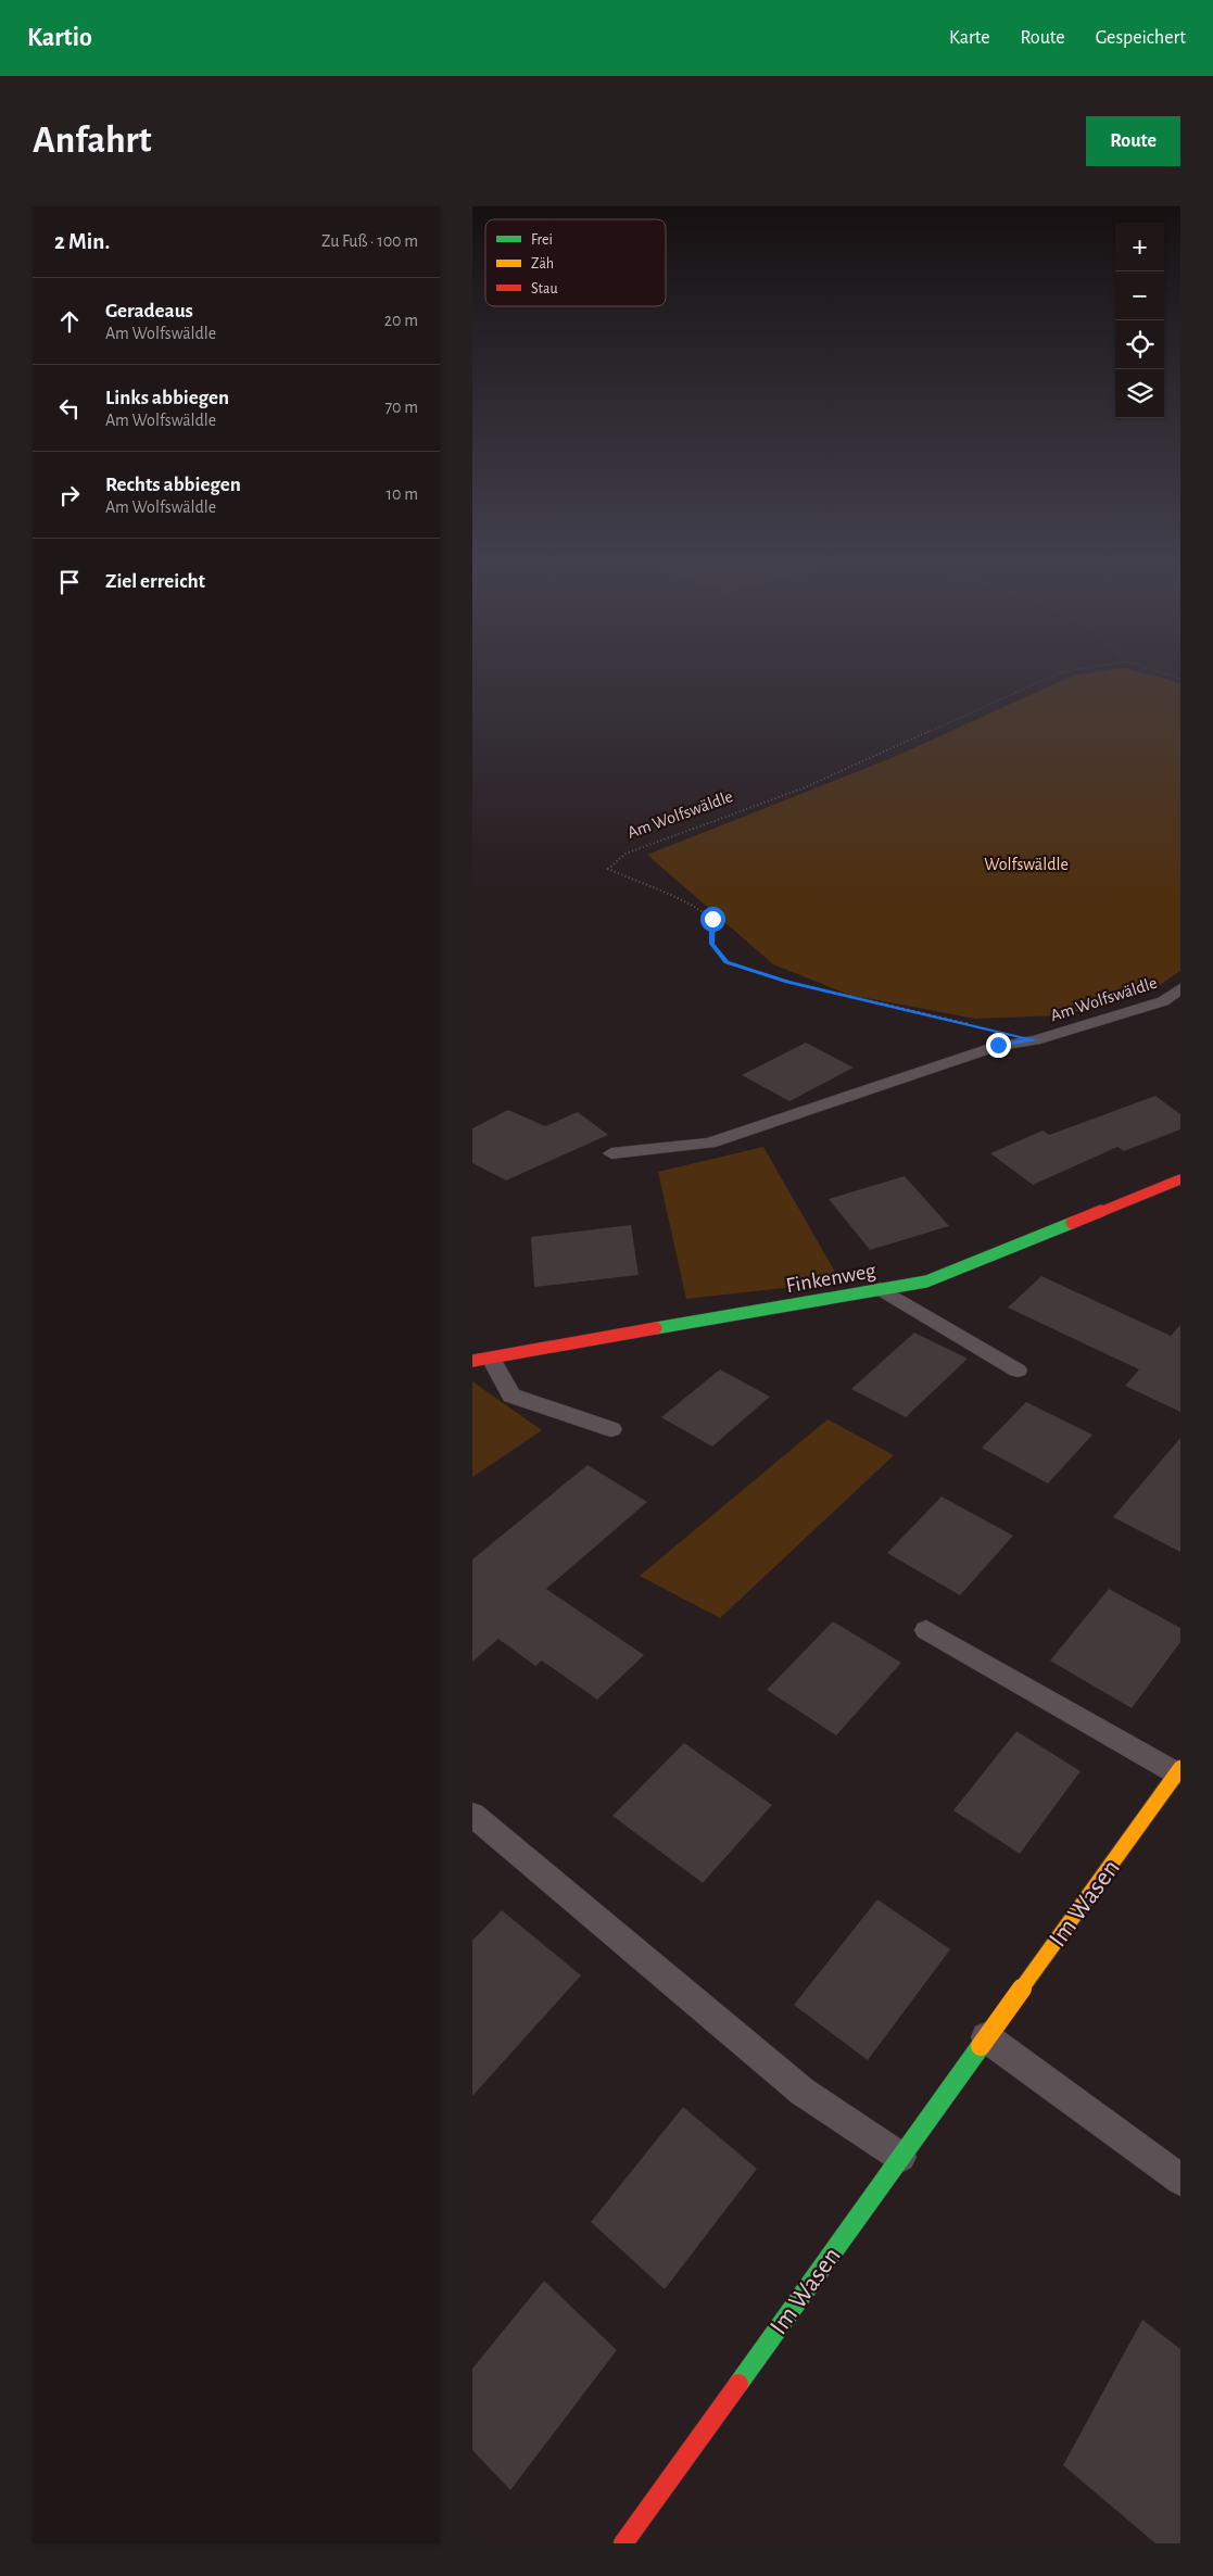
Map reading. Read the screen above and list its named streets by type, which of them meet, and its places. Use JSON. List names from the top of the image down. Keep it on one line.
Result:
{"streets":{"street":["Finkenweg","Im Wasen"],"lane":["Am Wolfswäldle"]},"parks":["Wolfswäldle"],"legend":["Frei","Zäh","Stau"],"page":{"header":"Kartio","nav":["Karte","Route","Gespeichert"],"buttons":"Route","title":"Anfahrt","heading":["2 Min.","Zu Fuß · 100 m"],"map_buttons":["+","−"],"list":[["Geradeaus","Am Wolfswäldle","20 m"],["Links abbiegen","Am Wolfswäldle","70 m"],["Rechts abbiegen","Am Wolfswäldle","10 m"],"Ziel erreicht"]}}
